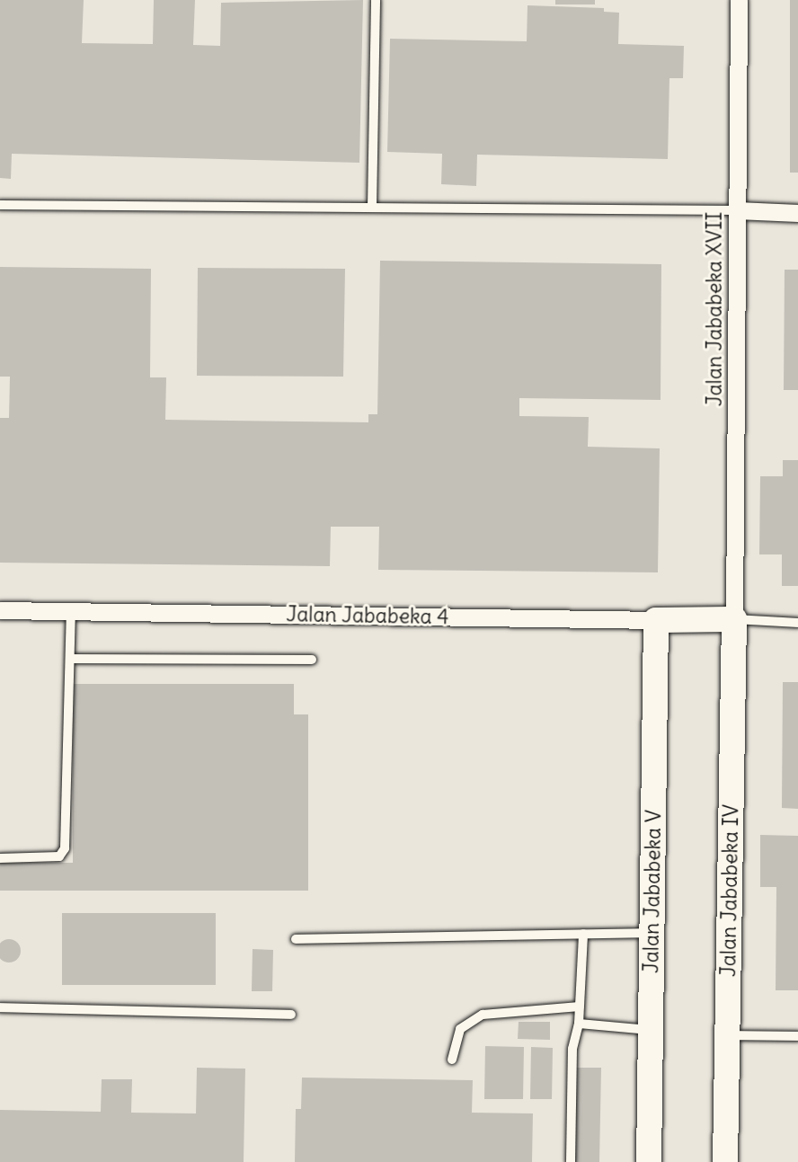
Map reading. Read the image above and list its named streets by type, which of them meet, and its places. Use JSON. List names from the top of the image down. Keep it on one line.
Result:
{"streets":{"street":["Jalan Jababeka XVII","Jalan Jababeka 4","Jalan Jababeka IV","Jalan Jababeka V"]},"crossings":[["Jalan Jababeka XVII","Jalan Jababeka 4"],["Jalan Jababeka XVII","Jalan Jababeka IV"],["Jalan Jababeka 4","Jalan Jababeka IV"],["Jalan Jababeka 4","Jalan Jababeka V"]]}
